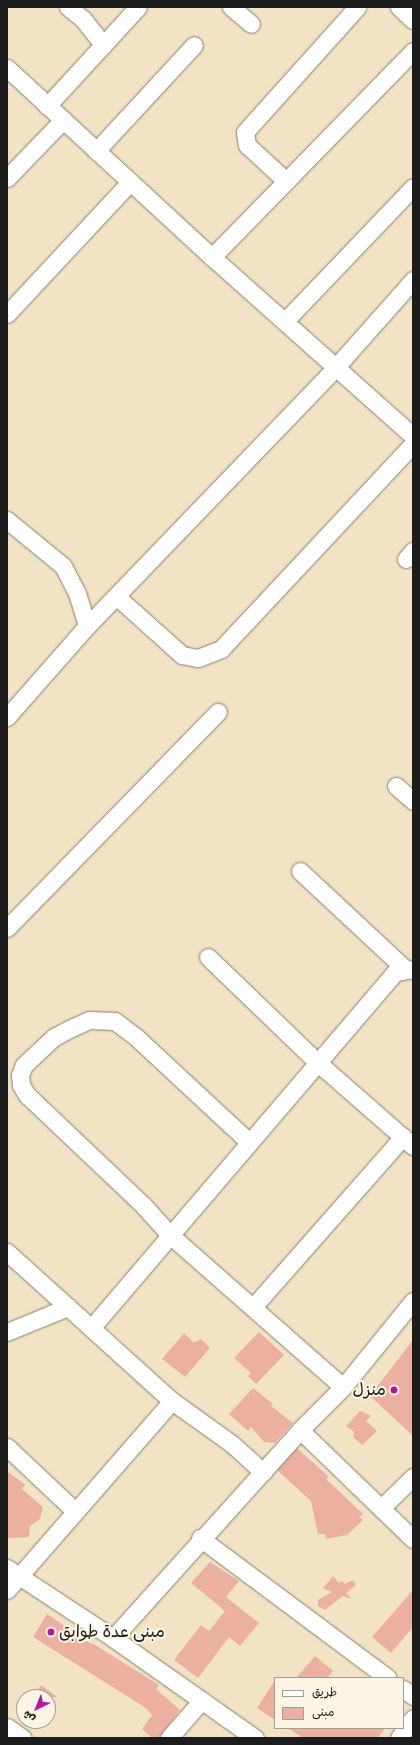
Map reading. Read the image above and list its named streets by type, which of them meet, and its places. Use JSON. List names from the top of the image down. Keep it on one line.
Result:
{"places":["منزل","مبنى عدة طوابق"],"legend":["طريق","مبنى"],"north":"bottom left"}
